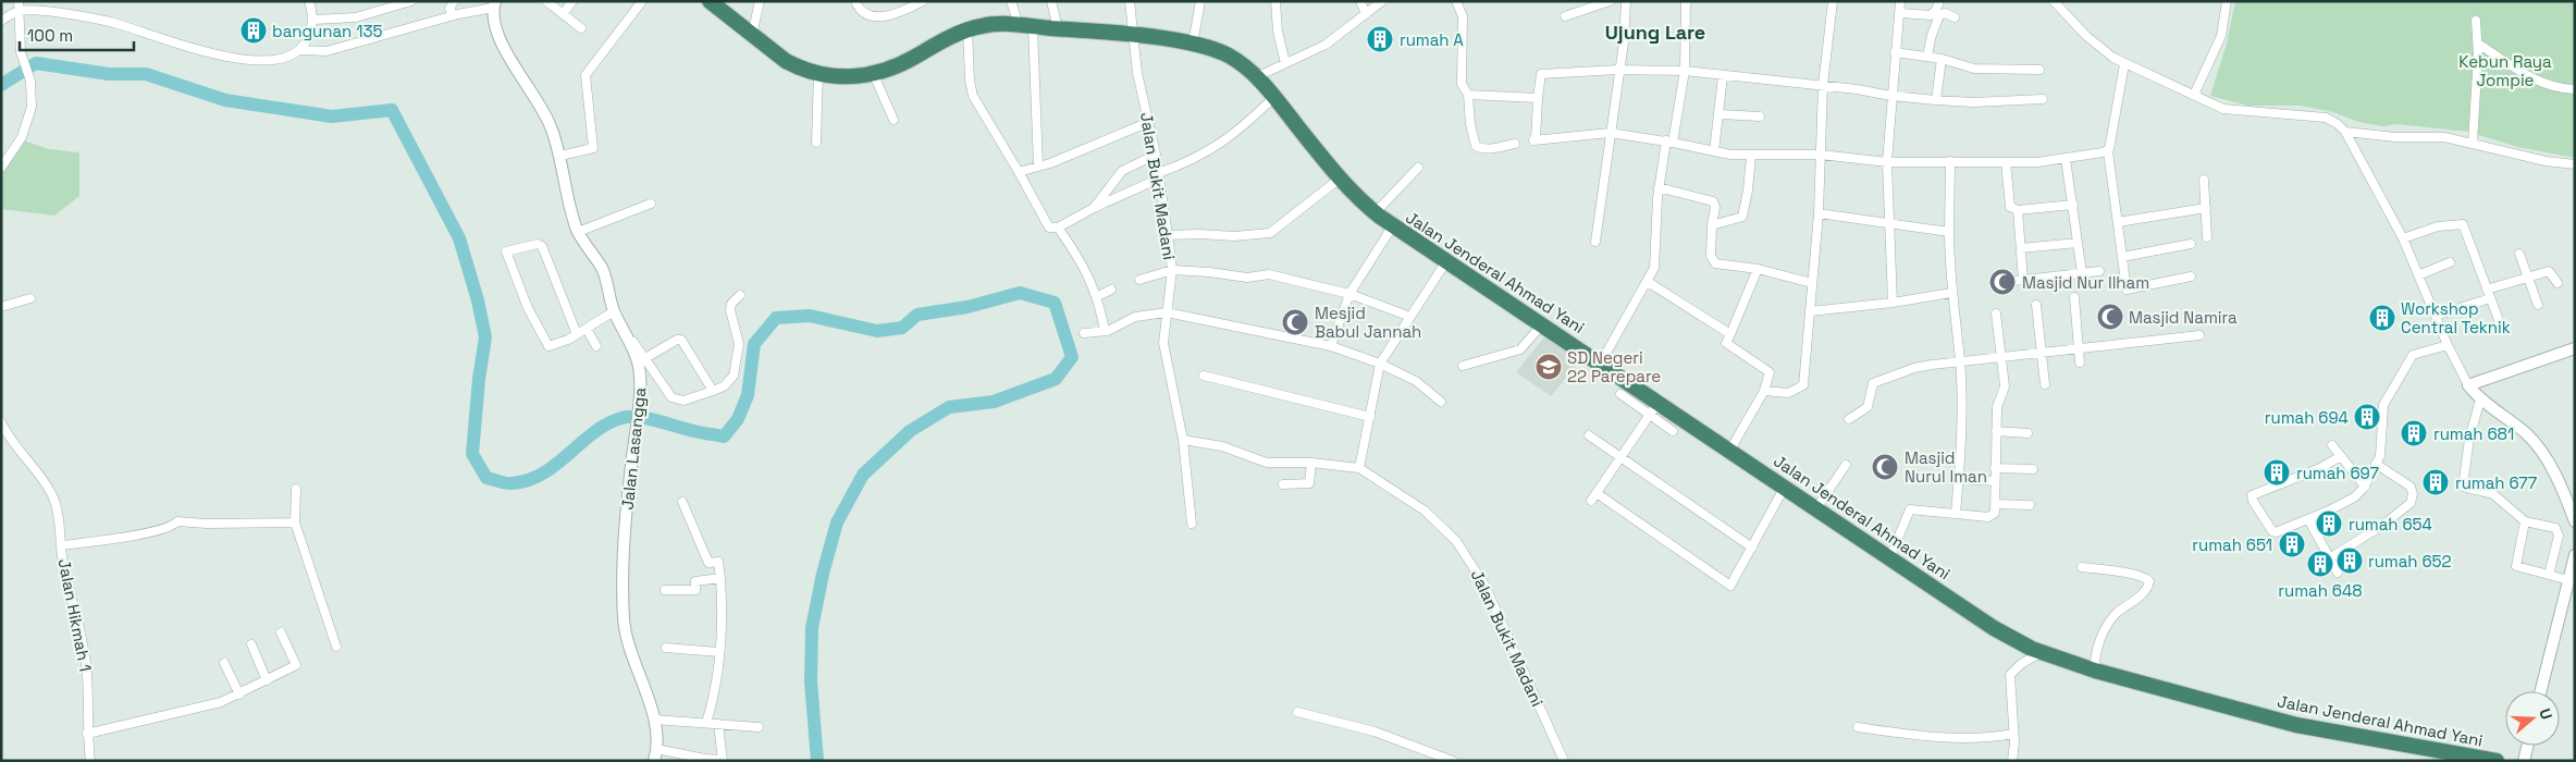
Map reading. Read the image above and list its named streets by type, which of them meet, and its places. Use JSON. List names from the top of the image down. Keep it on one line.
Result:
{"streets":{"highway":["Jalan Jenderal Ahmad Yani"],"street":["Jalan Bukit Madani","Jalan Lasangga","Jalan Hikmah 1"]},"crossings":[["Jalan Bukit Madani","Jalan Jenderal Ahmad Yani"]],"districts":["Ujung Lare"],"parks":["Kebun Raya Jompie"],"places":{"building":["bangunan 135","rumah A","Workshop Central Teknik","rumah 694","rumah 681","rumah 697","rumah 677","rumah 654","rumah 651","rumah 652","rumah 648"],"mosque":["Masjid Nur Ilham","Masjid Namira","Mesjid Babul Jannah","Masjid Nurul Iman"],"school or university":["SD Negeri 22 Parepare"]},"scale_bar":"100 m","north":"right"}
